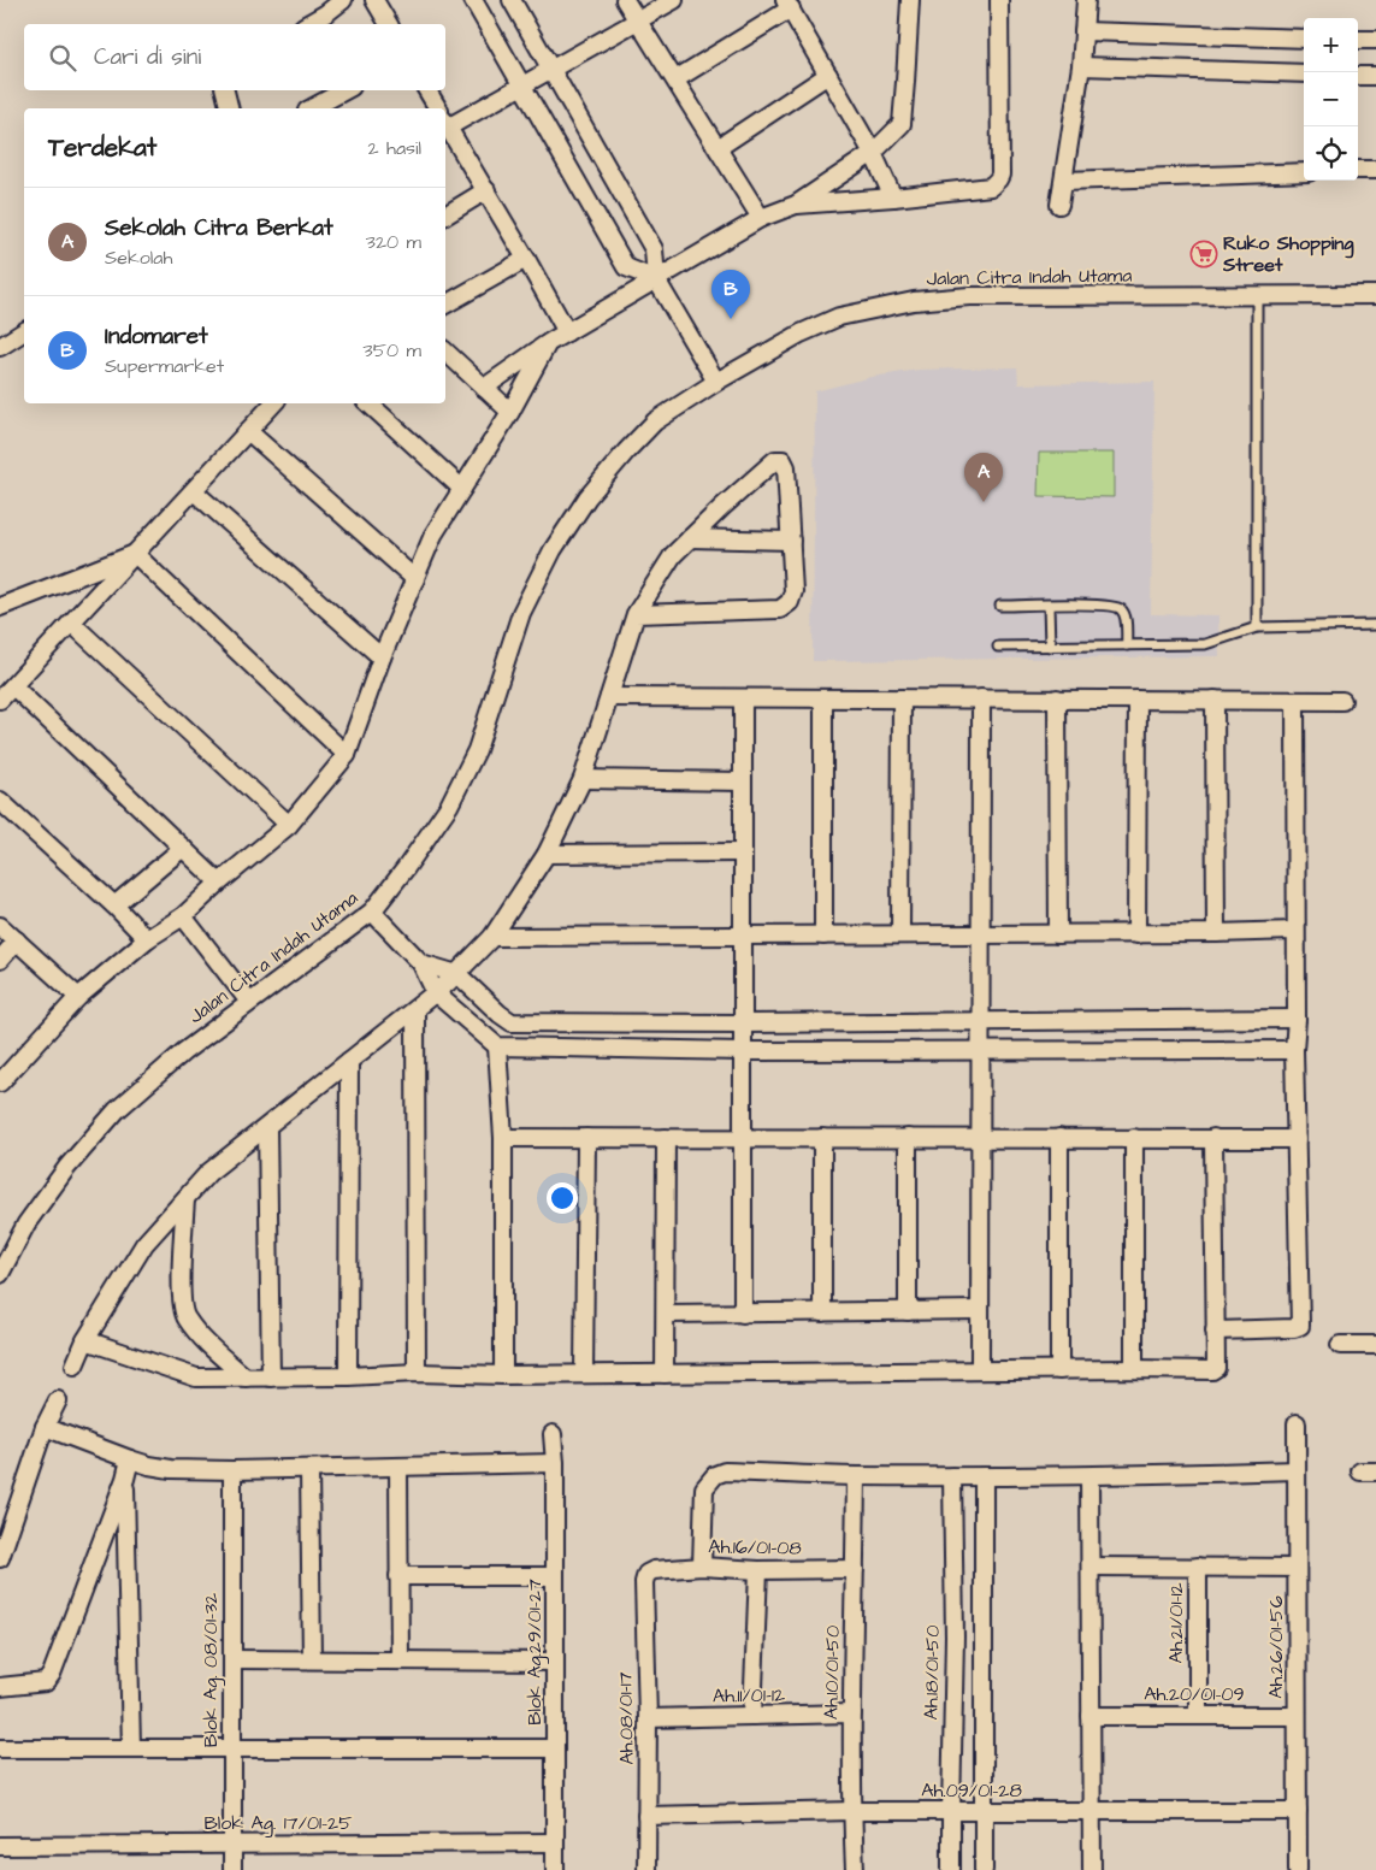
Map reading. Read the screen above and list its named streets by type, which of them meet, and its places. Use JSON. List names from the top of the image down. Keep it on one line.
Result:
{"streets":{"street":["Jalan Citra Indah Utama","Ah.16/01-08","Ah.21/01-12","Ah.26/01-56","Blok Ag.29/01-27","Blok Ag. 08/01-32","Ah.10/01-50","Ah.18/01-50","Ah.20/01-09","Ah.11/01-12","Ah.08/01-17","Ah.09/01-28","Blok Ag. 17/01-25"]},"crossings":[["Ah.16/01-08","Ah.10/01-50"],["Ah.16/01-08","Ah.08/01-17"],["Ah.21/01-12","Ah.20/01-09"],["Ah.26/01-56","Ah.20/01-09"],["Ah.26/01-56","Ah.09/01-28"],["Blok Ag.29/01-27","Blok Ag. 17/01-25"],["Blok Ag. 08/01-32","Blok Ag. 17/01-25"],["Ah.10/01-50","Ah.11/01-12"],["Ah.10/01-50","Ah.09/01-28"],["Ah.18/01-50","Ah.09/01-28"],["Ah.11/01-12","Ah.08/01-17"],["Ah.08/01-17","Ah.09/01-28"]],"places":{"supermarket":["Ruko Shopping Street"]},"page":{"map_buttons":["+","−"],"search":"Cari di sini","heading":["Terdekat","2 hasil"],"list":[{"mark":"A","name":"Sekolah Citra Berkat","note":"Sekolah","value":"320 m"},{"mark":"B","name":"Indomaret","note":"Supermarket","value":"350 m"}],"pins":["B","A"]}}
